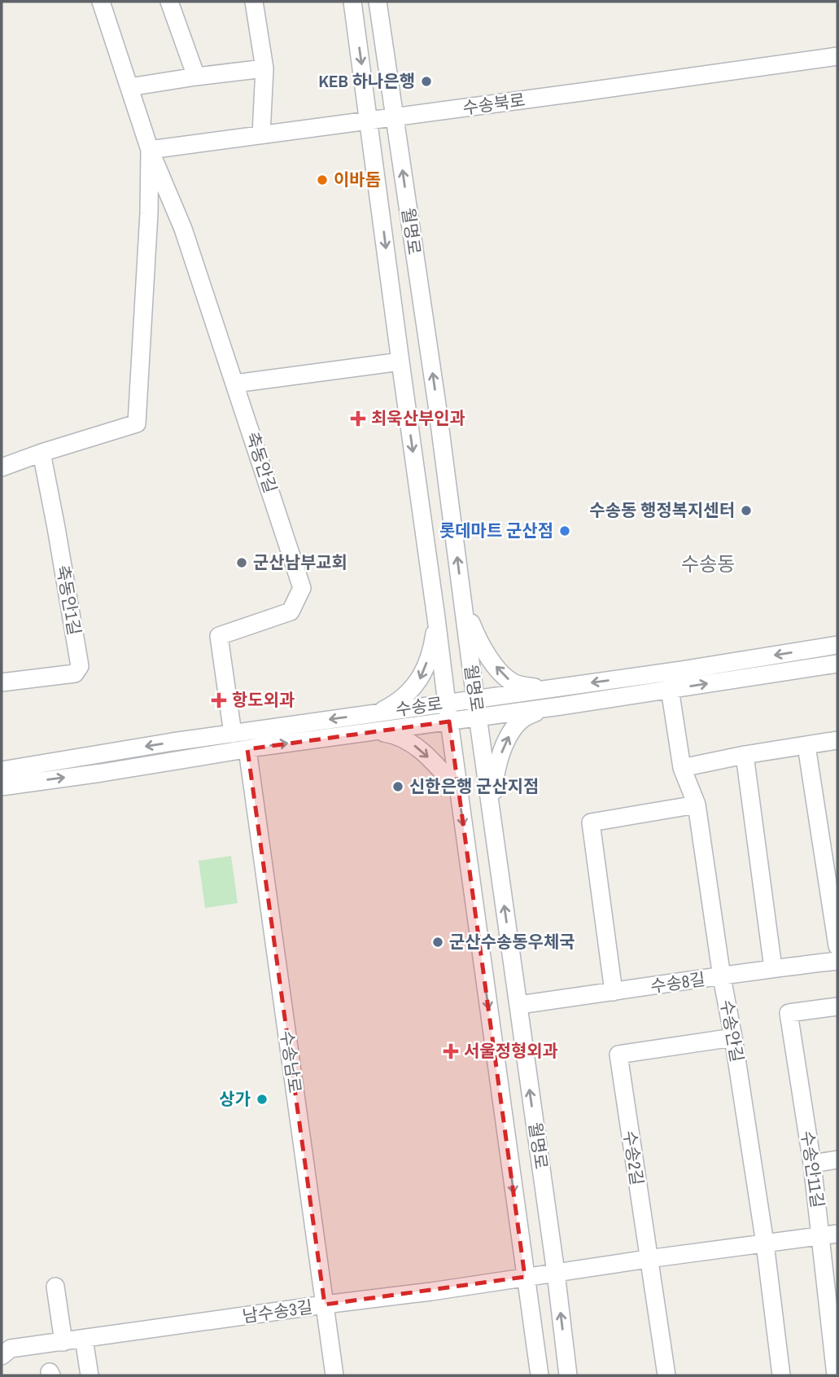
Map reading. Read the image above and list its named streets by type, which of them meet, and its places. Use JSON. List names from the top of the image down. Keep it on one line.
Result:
{"streets":{"street":["수송북로","월명로","축동안길","축동안1길","수송로","수송8길","수송안길","수송남로","수송2길","수송안11길","남수송3길"]},"crossings":[["수송북로","월명로"],["수송북로","축동안길"],["월명로","수송로"],["월명로","수송8길"],["월명로","남수송3길"],["축동안길","축동안1길"],["축동안길","수송로"],["수송로","수송안길"],["수송로","수송남로"],["수송8길","수송안길"],["수송안길","수송2길"],["수송안길","남수송3길"],["수송남로","남수송3길"],["수송2길","남수송3길"],["수송안11길","남수송3길"]],"districts":["수송동"],"places":{"other":["KEB 하나은행","이바돔","수송동 행정복지센터","롯데마트 군산점","군산남부교회","신한은행 군산지점","군산수송동우체국","상가"],"health":["최욱산부인과","항도외과","서울정형외과"]}}
